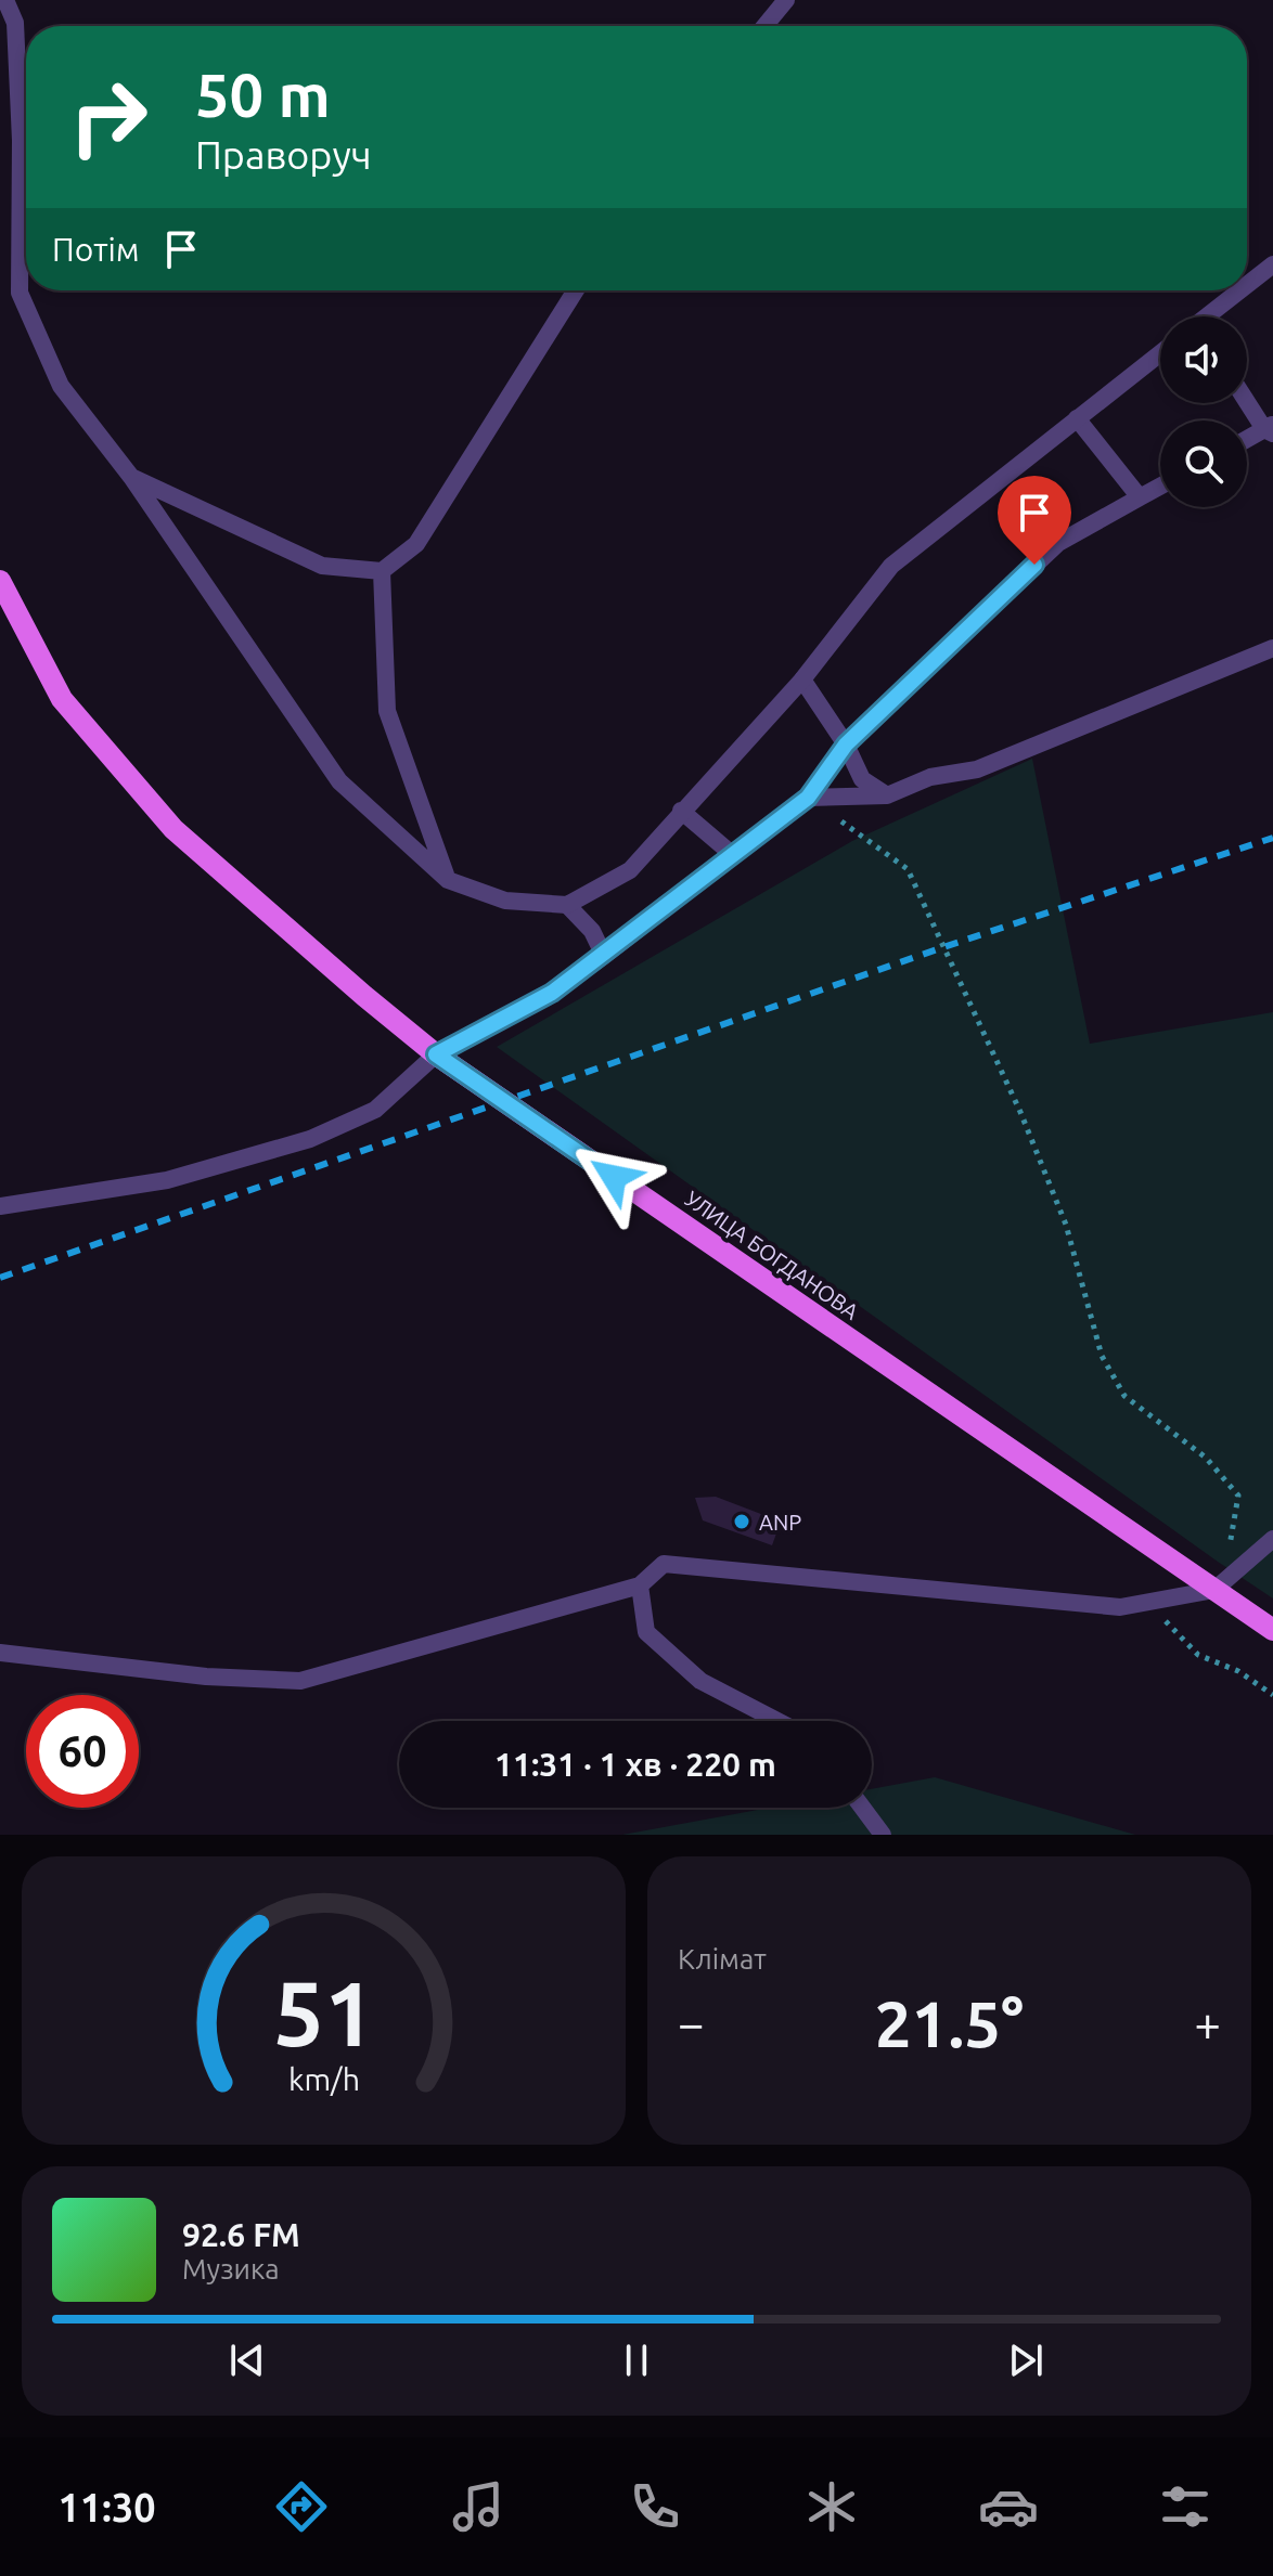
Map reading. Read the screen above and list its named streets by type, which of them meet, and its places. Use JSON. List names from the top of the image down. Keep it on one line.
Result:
{"streets":{"main road":["УЛИЦА БОГДАНОВА"]},"places":["ANP"],"page":{"turn":["50 m","Праворуч"],"then":"Потім","limit":"60","trip":"11:31 · 1 хв · 220 m","tile":"Клімат","heat":["−","21.5°","+"],"song":["92.6 FM","Музика"],"tabs":"11:30","gauge":["51","km/h"]}}
